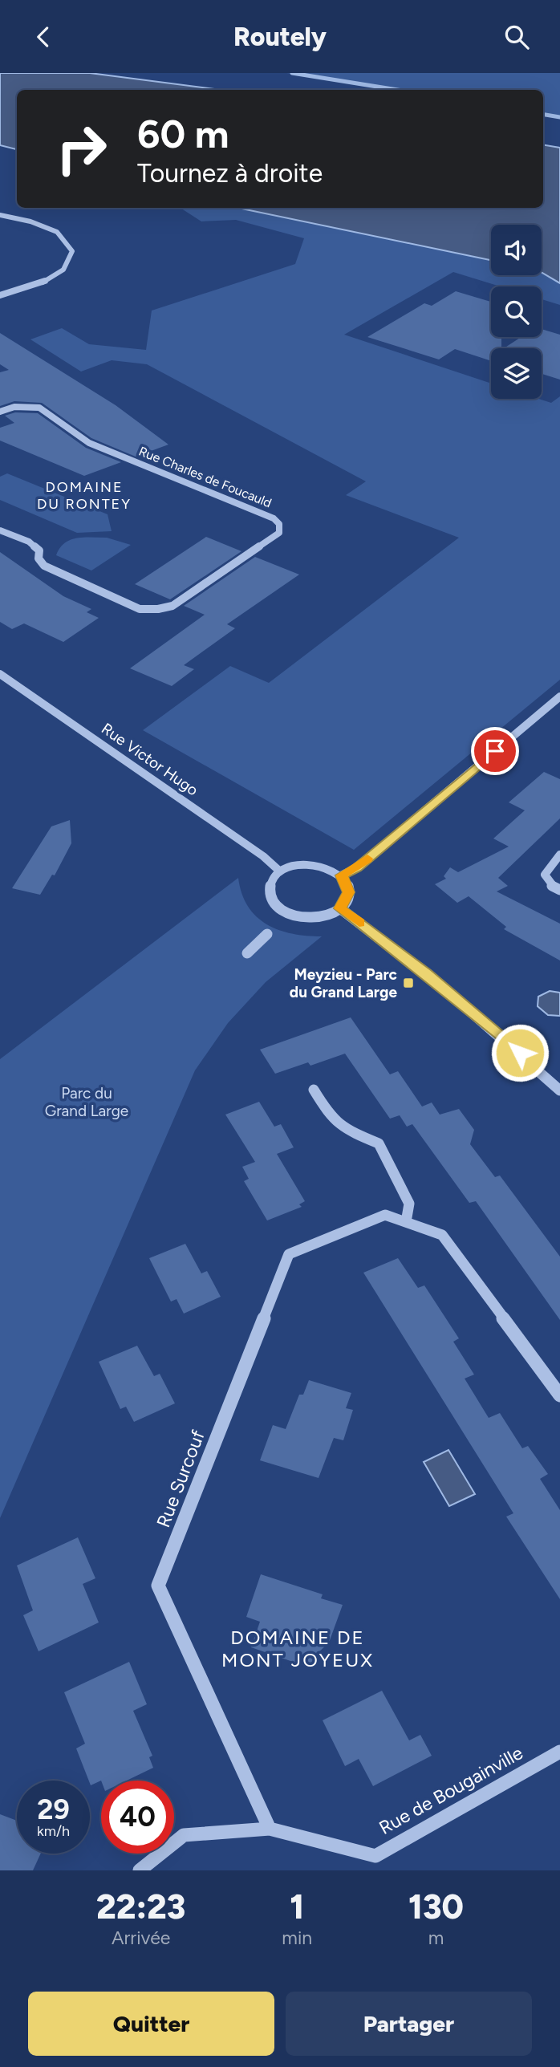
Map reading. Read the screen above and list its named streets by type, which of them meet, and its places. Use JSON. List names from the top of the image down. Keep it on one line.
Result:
{"streets":{"street":["Rue Charles de Foucauld","Rue Victor Hugo","Rue Surcouf","Rue de Bougainville"]},"crossings":[["Rue Surcouf","Rue de Bougainville"]],"districts":["DOMAINE DU RONTEY","DOMAINE DE MONT JOYEUX"],"parks":["Parc du Grand Large"],"places":{"transit":["Meyzieu - Parc du Grand Large"]},"page":{"header":"Routely","turn":["60 m","Tournez à droite"],"speed":"29 km/h","limit":"40","eta":["22:23","Arrivée","1","min","130","m"],"buttons":["Quitter","Partager"]}}
